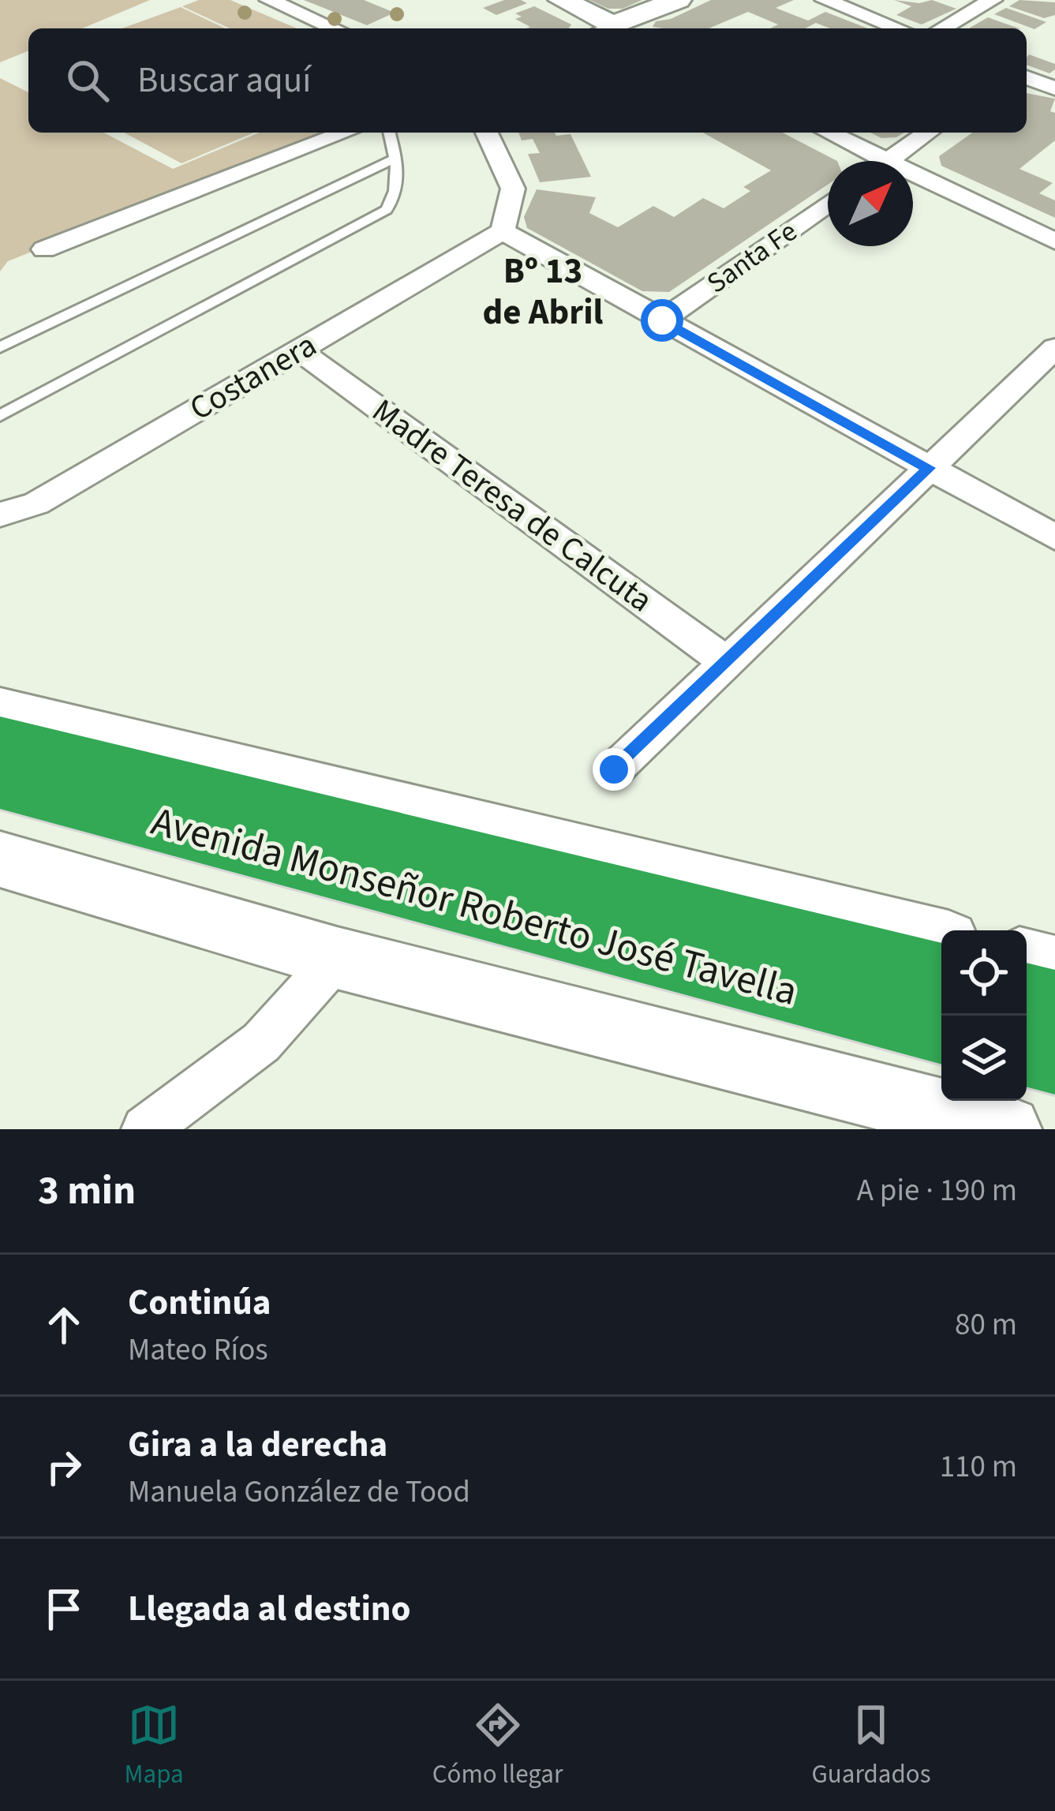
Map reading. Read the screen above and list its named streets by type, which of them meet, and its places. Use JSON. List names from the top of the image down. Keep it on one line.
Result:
{"streets":{"highway":["Avenida Monseñor Roberto José Tavella"],"street":["Santa Fe","Costanera","Madre Teresa de Calcuta"]},"crossings":[["Costanera","Madre Teresa de Calcuta"]],"districts":["Bº 13 de Abril"],"north":"top right","page":{"search":"Buscar aquí","heading":["3 min","A pie · 190 m"],"list":[["Continúa","Mateo Ríos","80 m"],["Gira a la derecha","Manuela González de Tood","110 m"],"Llegada al destino"],"nav":["Mapa","Cómo llegar","Guardados"]}}
